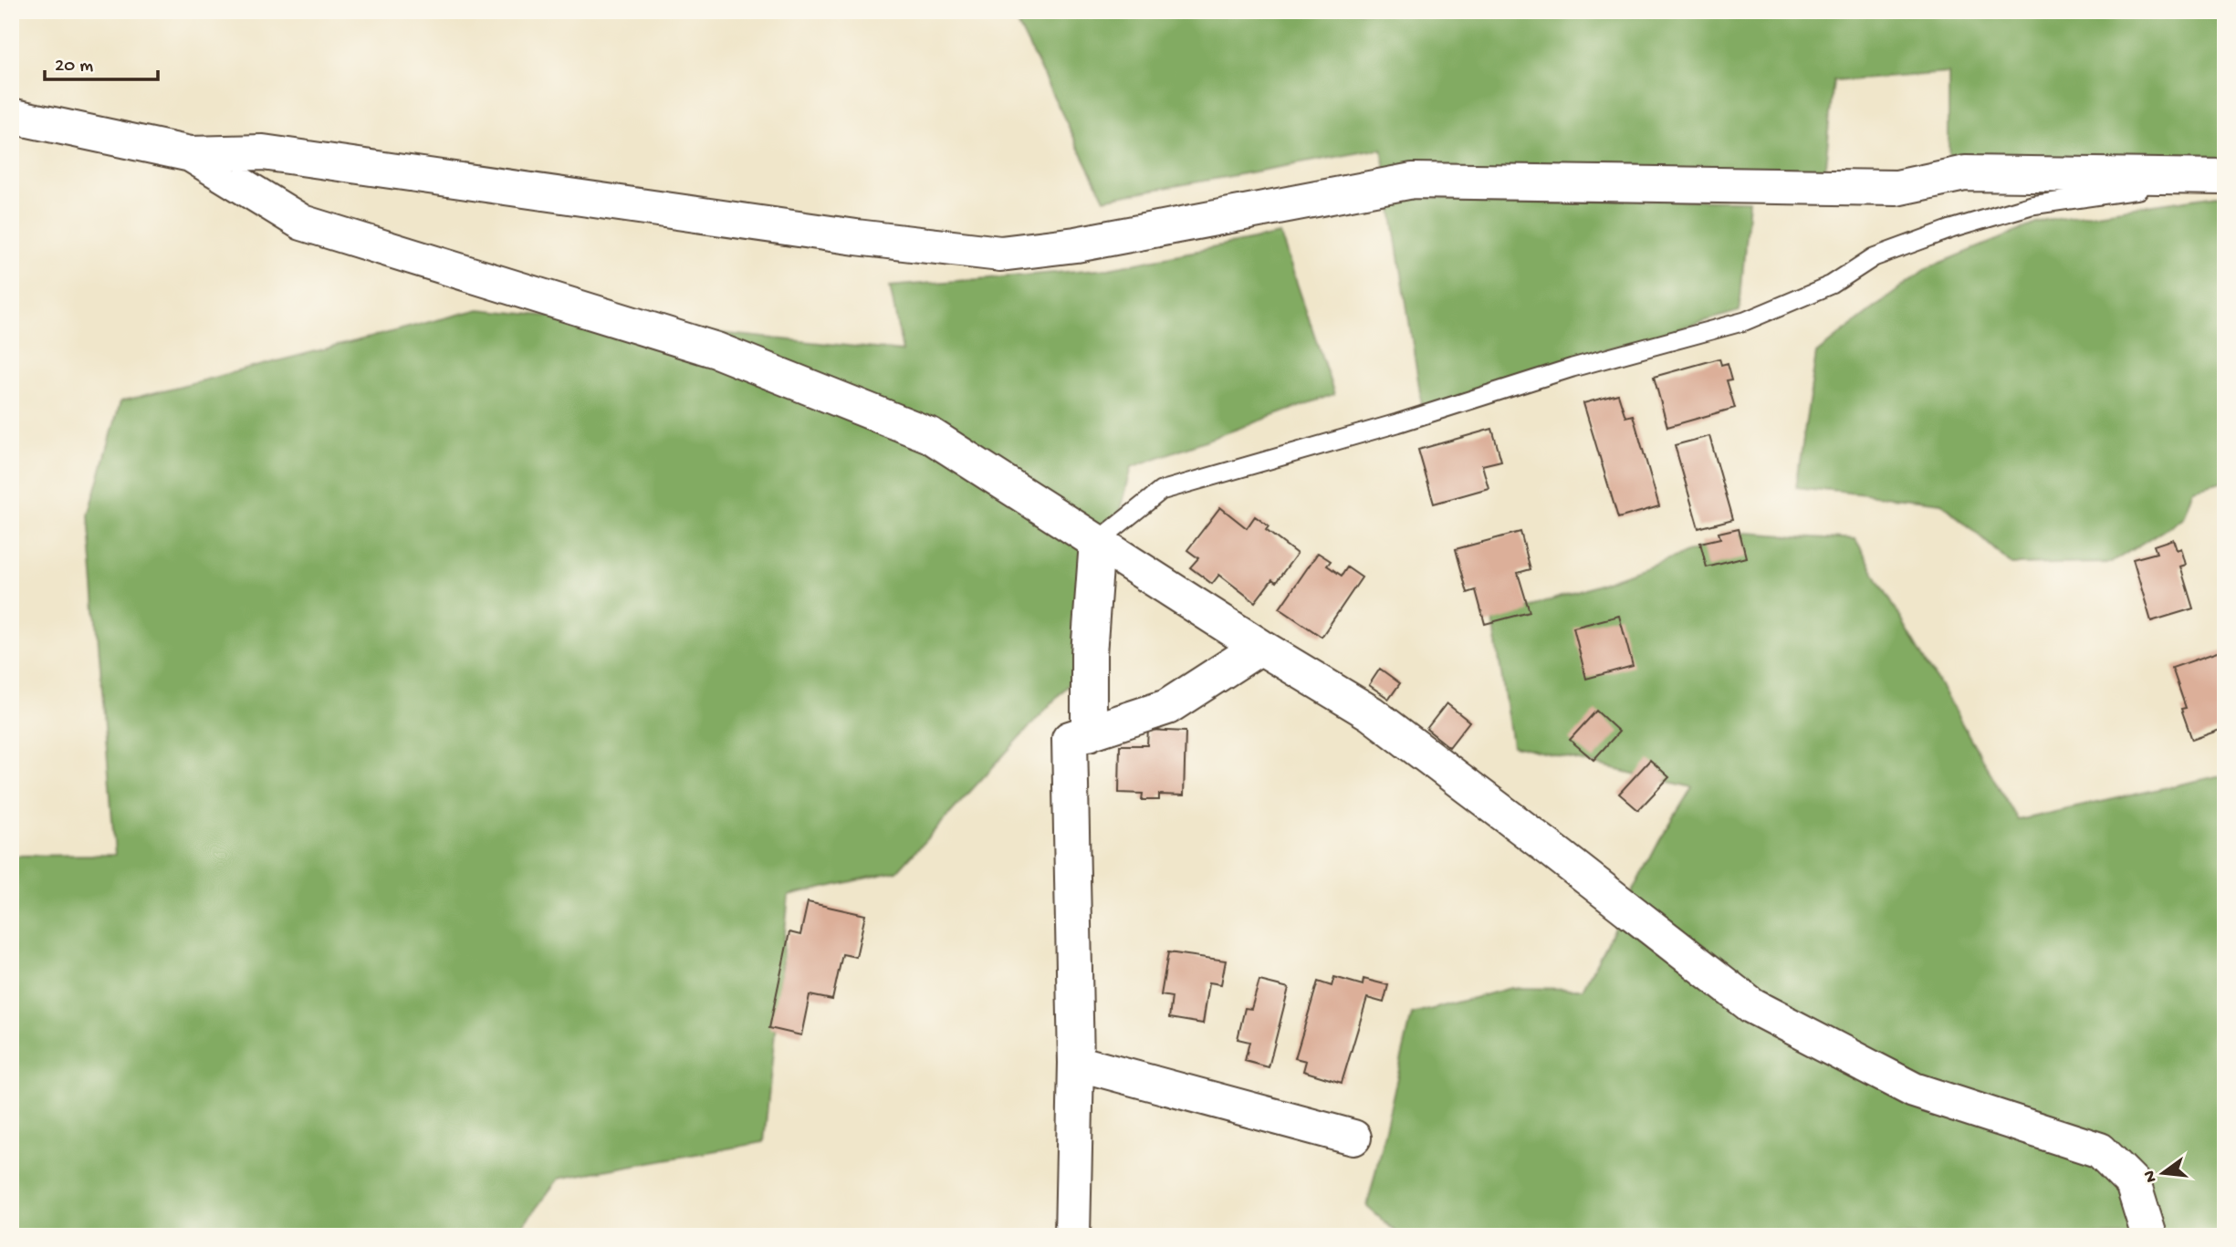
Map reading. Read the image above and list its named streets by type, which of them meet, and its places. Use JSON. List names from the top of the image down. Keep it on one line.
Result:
{"scale_bar":"20 m","north":"left"}
